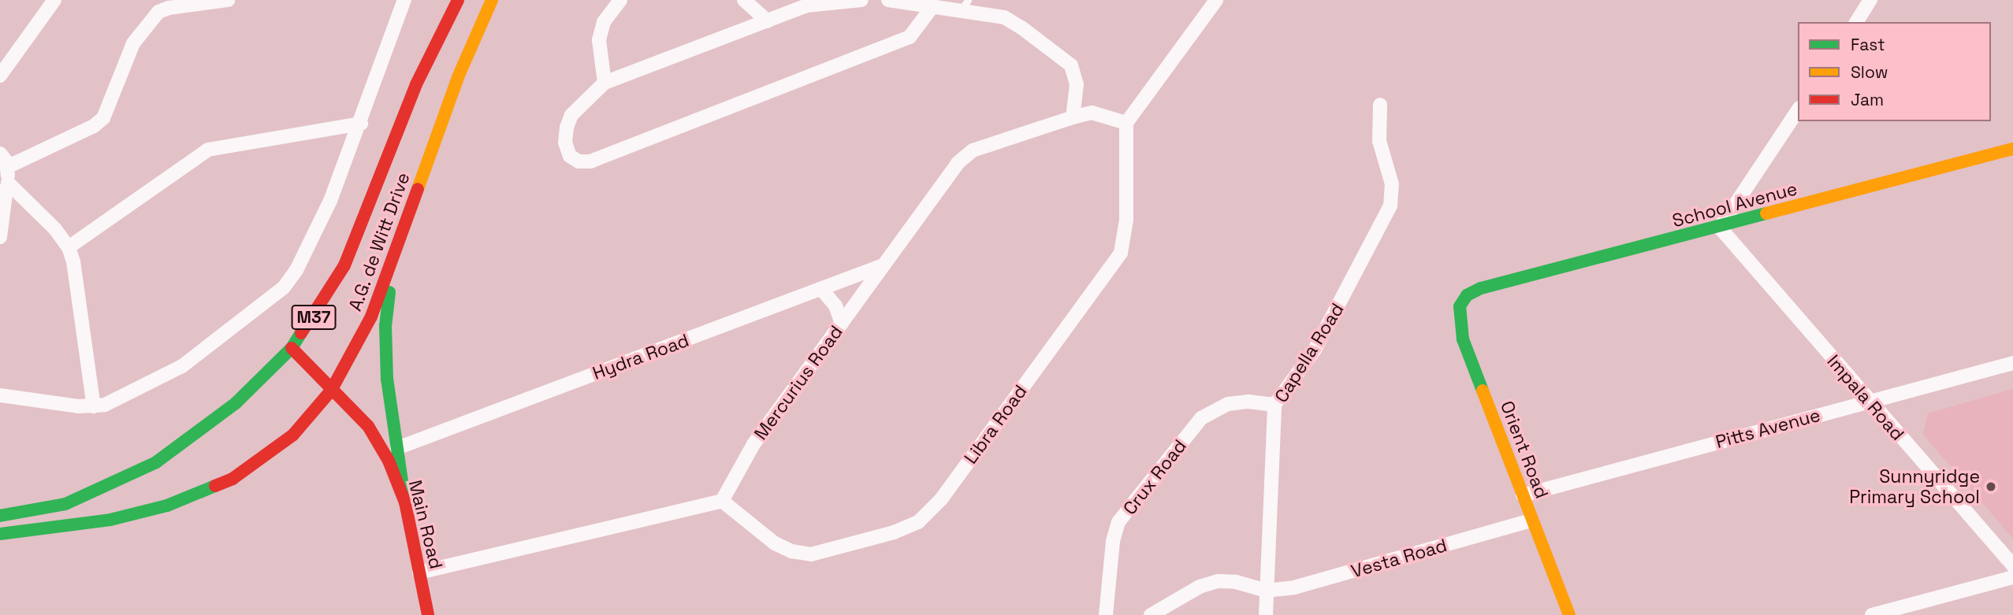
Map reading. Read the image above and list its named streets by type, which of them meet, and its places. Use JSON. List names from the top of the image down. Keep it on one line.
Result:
{"streets":{"main road":["School Avenue","A.G. de Witt Drive","M37","Orient Road","Main Road"],"street":["Capella Road","Hydra Road","Mercurius Road","Impala Road","Libra Road","Pitts Avenue","Crux Road","Vesta Road"]},"crossings":[["School Avenue","Impala Road"],["School Avenue","Orient Road"],["A.G. de Witt Drive","Main Road"],["Capella Road","Crux Road"],["Capella Road","Vesta Road"],["Hydra Road","Mercurius Road"],["Mercurius Road","Libra Road"],["Impala Road","Pitts Avenue"],["Pitts Avenue","Orient Road"],["Orient Road","Vesta Road"]],"places":["Sunnyridge Primary School"],"legend":["Fast","Slow","Jam"]}
